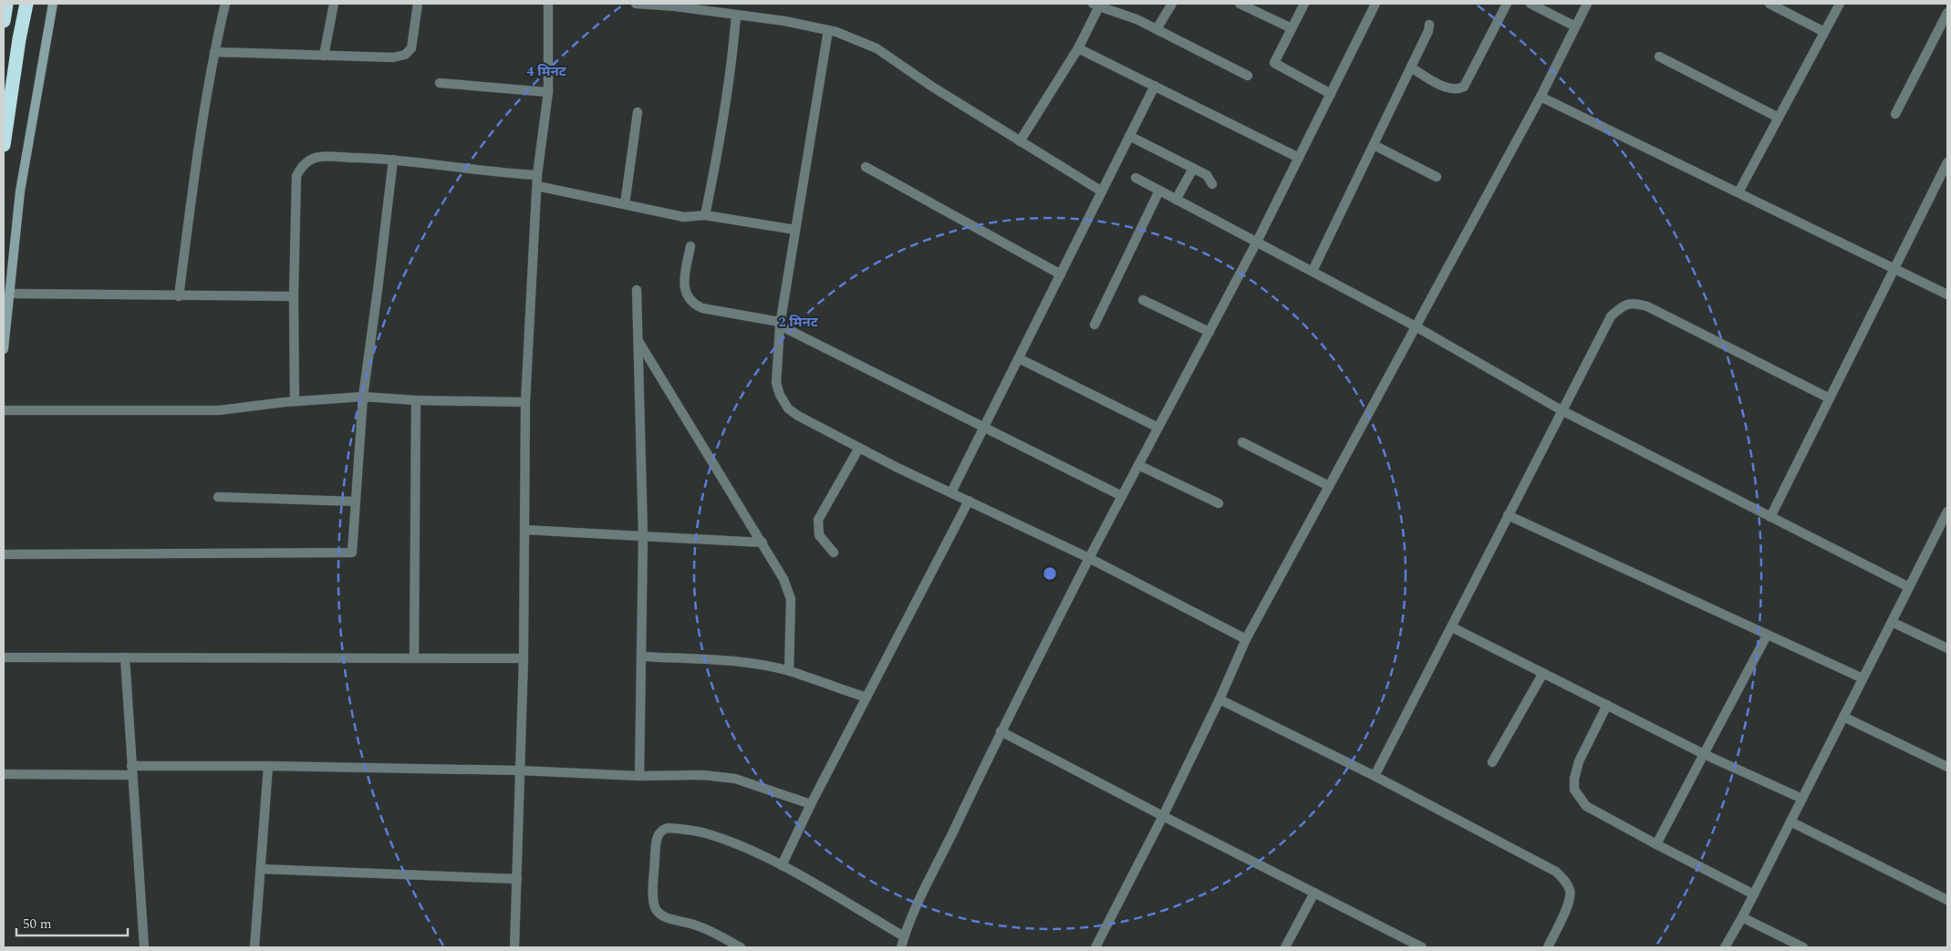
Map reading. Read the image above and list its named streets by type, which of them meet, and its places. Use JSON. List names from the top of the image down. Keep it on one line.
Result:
{"scale_bar":"50 m","rings":["4 मिनट","2 मिनट"]}
